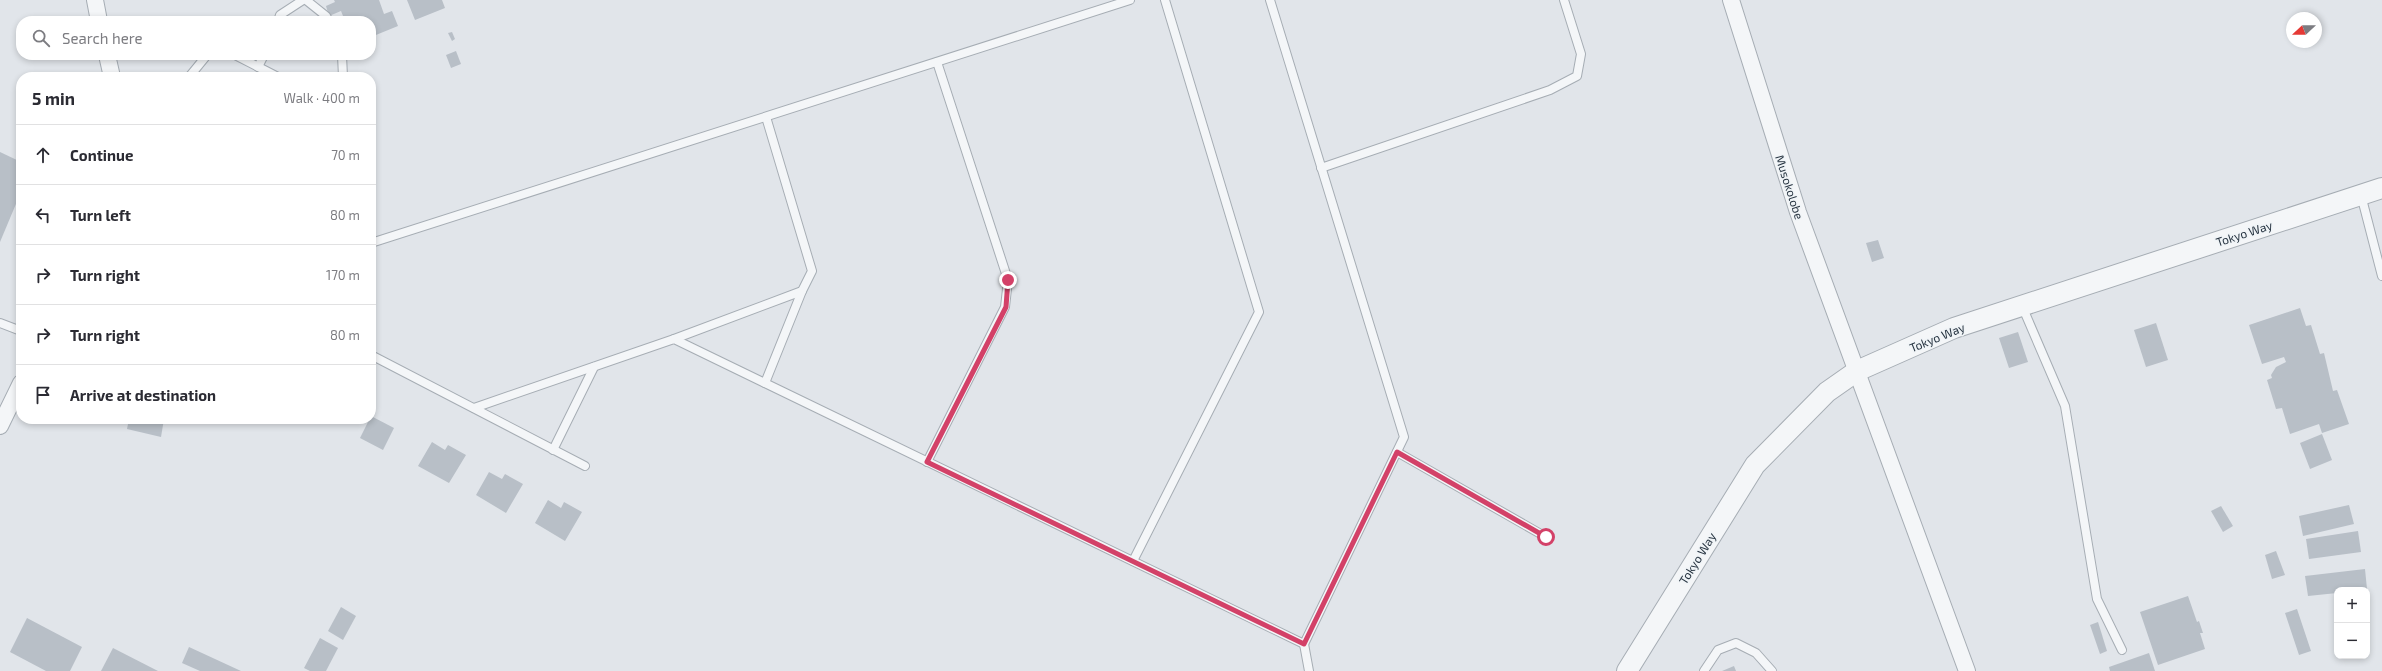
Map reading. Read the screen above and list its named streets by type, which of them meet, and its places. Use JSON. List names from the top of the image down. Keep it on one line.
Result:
{"streets":{"street":["Musokolobe","Tokyo Way"]},"crossings":[["Musokolobe","Tokyo Way"]],"north":"left","page":{"search":"Search here","heading":["5 min","Walk · 400 m"],"list":[["Continue","70 m"],["Turn left","80 m"],["Turn right","170 m"],["Turn right","80 m"],"Arrive at destination"],"map_buttons":["+","−"]}}
